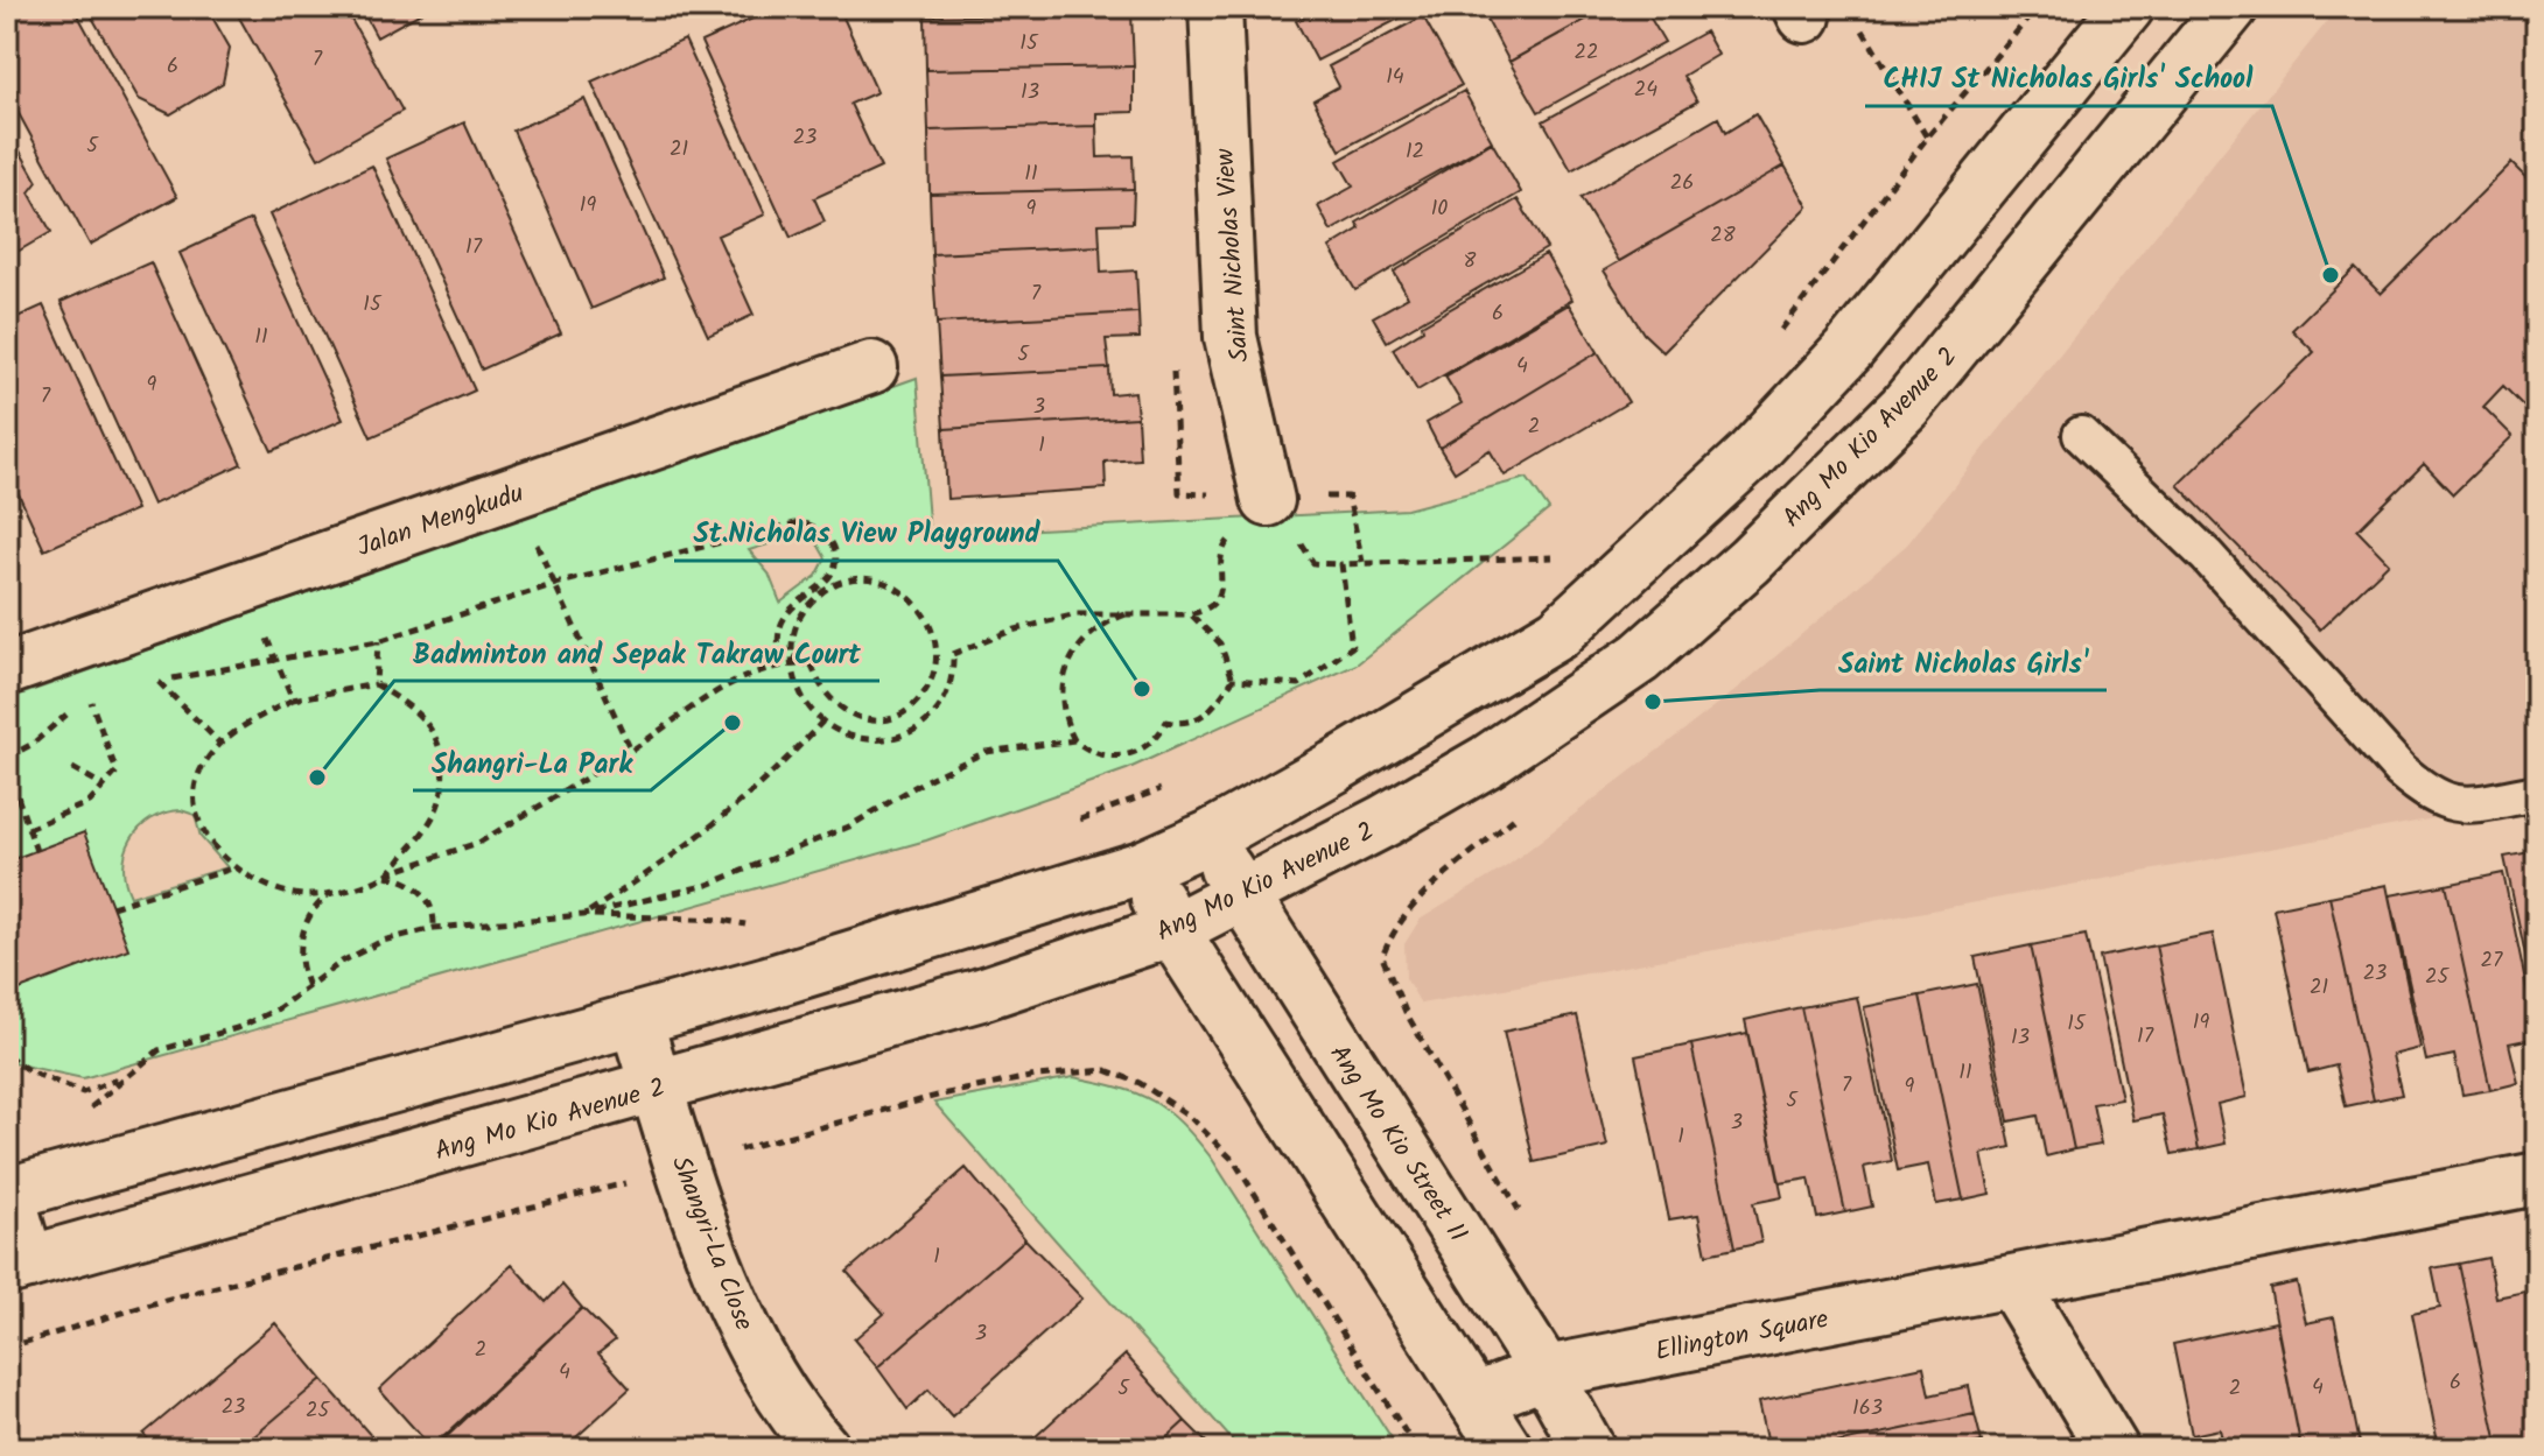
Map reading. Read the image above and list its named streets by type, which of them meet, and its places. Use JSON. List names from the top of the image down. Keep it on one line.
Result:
{"streets":{"main road":["Saint Nicholas View","Ang Mo Kio Avenue 2","Jalan Mengkudu","Ang Mo Kio Street 11","Shangri-La Close","Ellington Square"]},"crossings":[["Ang Mo Kio Avenue 2","Ang Mo Kio Street 11"],["Ang Mo Kio Avenue 2","Shangri-La Close"],["Ang Mo Kio Street 11","Ellington Square"]],"places":["CHIJ St Nicholas Girls' School","St.Nicholas View Playground","Saint Nicholas Girls'","Shangri-La Park","Badminton and Sepak Takraw Court"],"house_numbers":["15","22","7","6","14","24","13","23","5","21","12","11","26","19","9","10","28","17","8","7","15","6","11","5","4","9","7","3","2","1","27","23","25","21","19","15","17","13","11","7","9","5","3","1","1","3","2","4","6","4","5","2","23","163","25"]}
